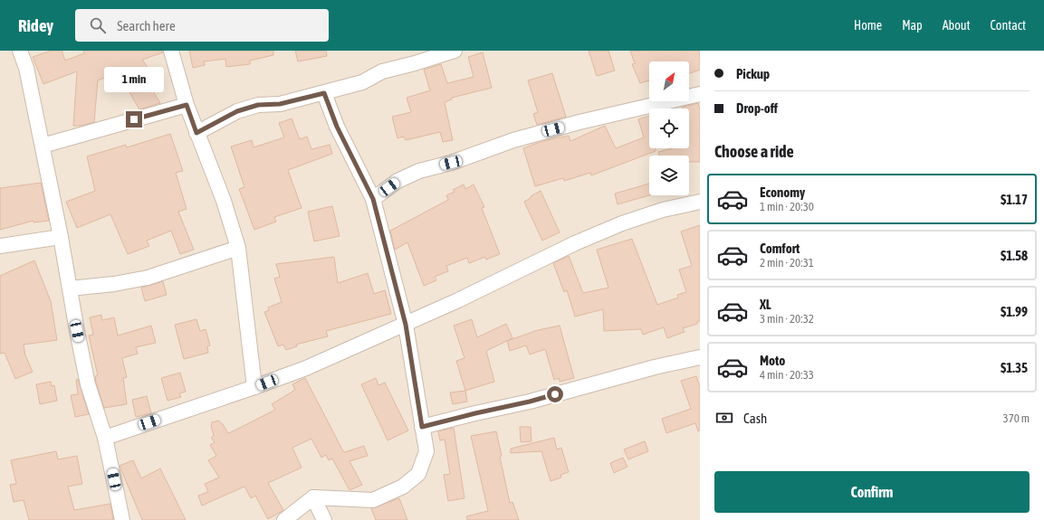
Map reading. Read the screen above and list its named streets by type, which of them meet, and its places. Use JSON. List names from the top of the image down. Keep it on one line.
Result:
{"north":"top right","page":{"header":"Ridey","search":"Search here","nav":["Home","Map","About","Contact"],"banner":["Pickup","Drop-off"],"bubble":"1 min","heading":"Choose a ride","list":[{"name":"Economy","note":"1 min · 20:30","value":"$1.17"},{"name":"Comfort","note":"2 min · 20:31","value":"$1.58"},{"name":"XL","note":"3 min · 20:32","value":"$1.99"},{"name":"Moto","note":"4 min · 20:33","value":"$1.35"}],"pay":["Cash","370 m"],"buttons":"Confirm"}}
